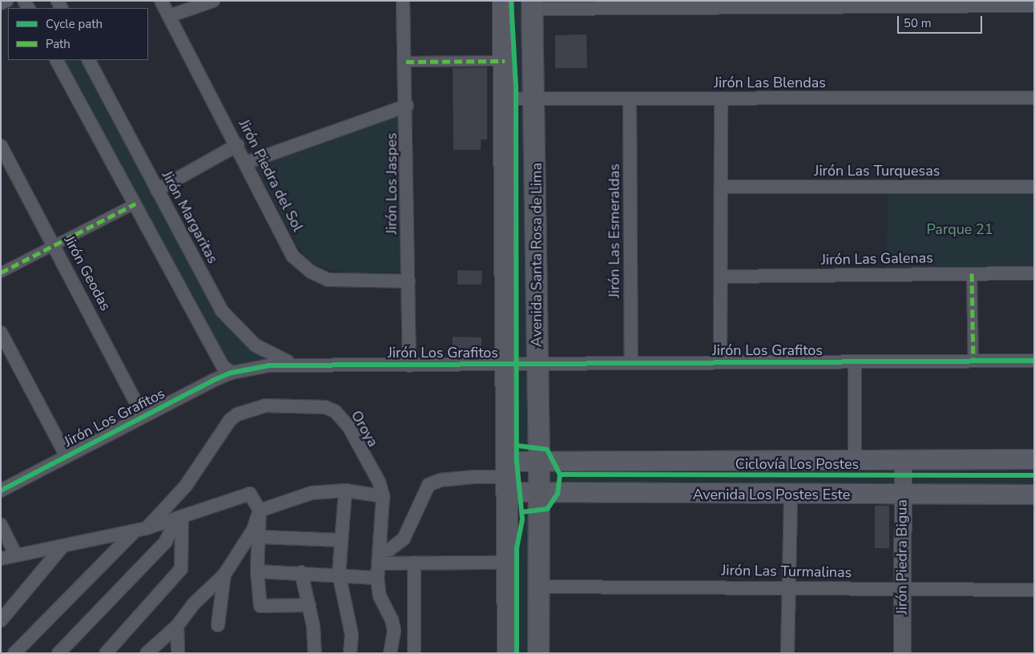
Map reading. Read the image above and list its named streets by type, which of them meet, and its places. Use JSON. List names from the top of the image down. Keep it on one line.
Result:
{"streets":{"main road":["Avenida Santa Rosa de Lima","Avenida Los Postes Este"],"street":["Jirón Las Blendas","Jirón Las Turquesas","Jirón Piedra del Sol","Jirón Los Jaspes","Jirón Margaritas","Jirón Las Esmeraldas","Jirón Las Galenas","Jirón Geodas","Jirón Los Grafitos","Oroya","Jirón Piedra Bigua","Jirón Las Turmalinas"],"cycle path":["Ciclovía Los Postes"]},"crossings":[["Jirón Las Blendas","Jirón Las Esmeraldas"],["Jirón Las Blendas","Avenida Santa Rosa de Lima"],["Jirón Piedra del Sol","Jirón Los Jaspes"],["Jirón Los Jaspes","Jirón Los Grafitos"],["Jirón Margaritas","Jirón Los Grafitos"],["Jirón Las Esmeraldas","Jirón Los Grafitos"],["Avenida Santa Rosa de Lima","Jirón Los Grafitos"],["Avenida Santa Rosa de Lima","Avenida Los Postes Este"],["Avenida Santa Rosa de Lima","Jirón Las Turmalinas"],["Jirón Geodas","Jirón Los Grafitos"],["Avenida Los Postes Este","Jirón Piedra Bigua"],["Jirón Piedra Bigua","Jirón Las Turmalinas"]],"parks":["Parque 21"],"legend":["Cycle path","Path"],"scale_bar":"50 m"}
